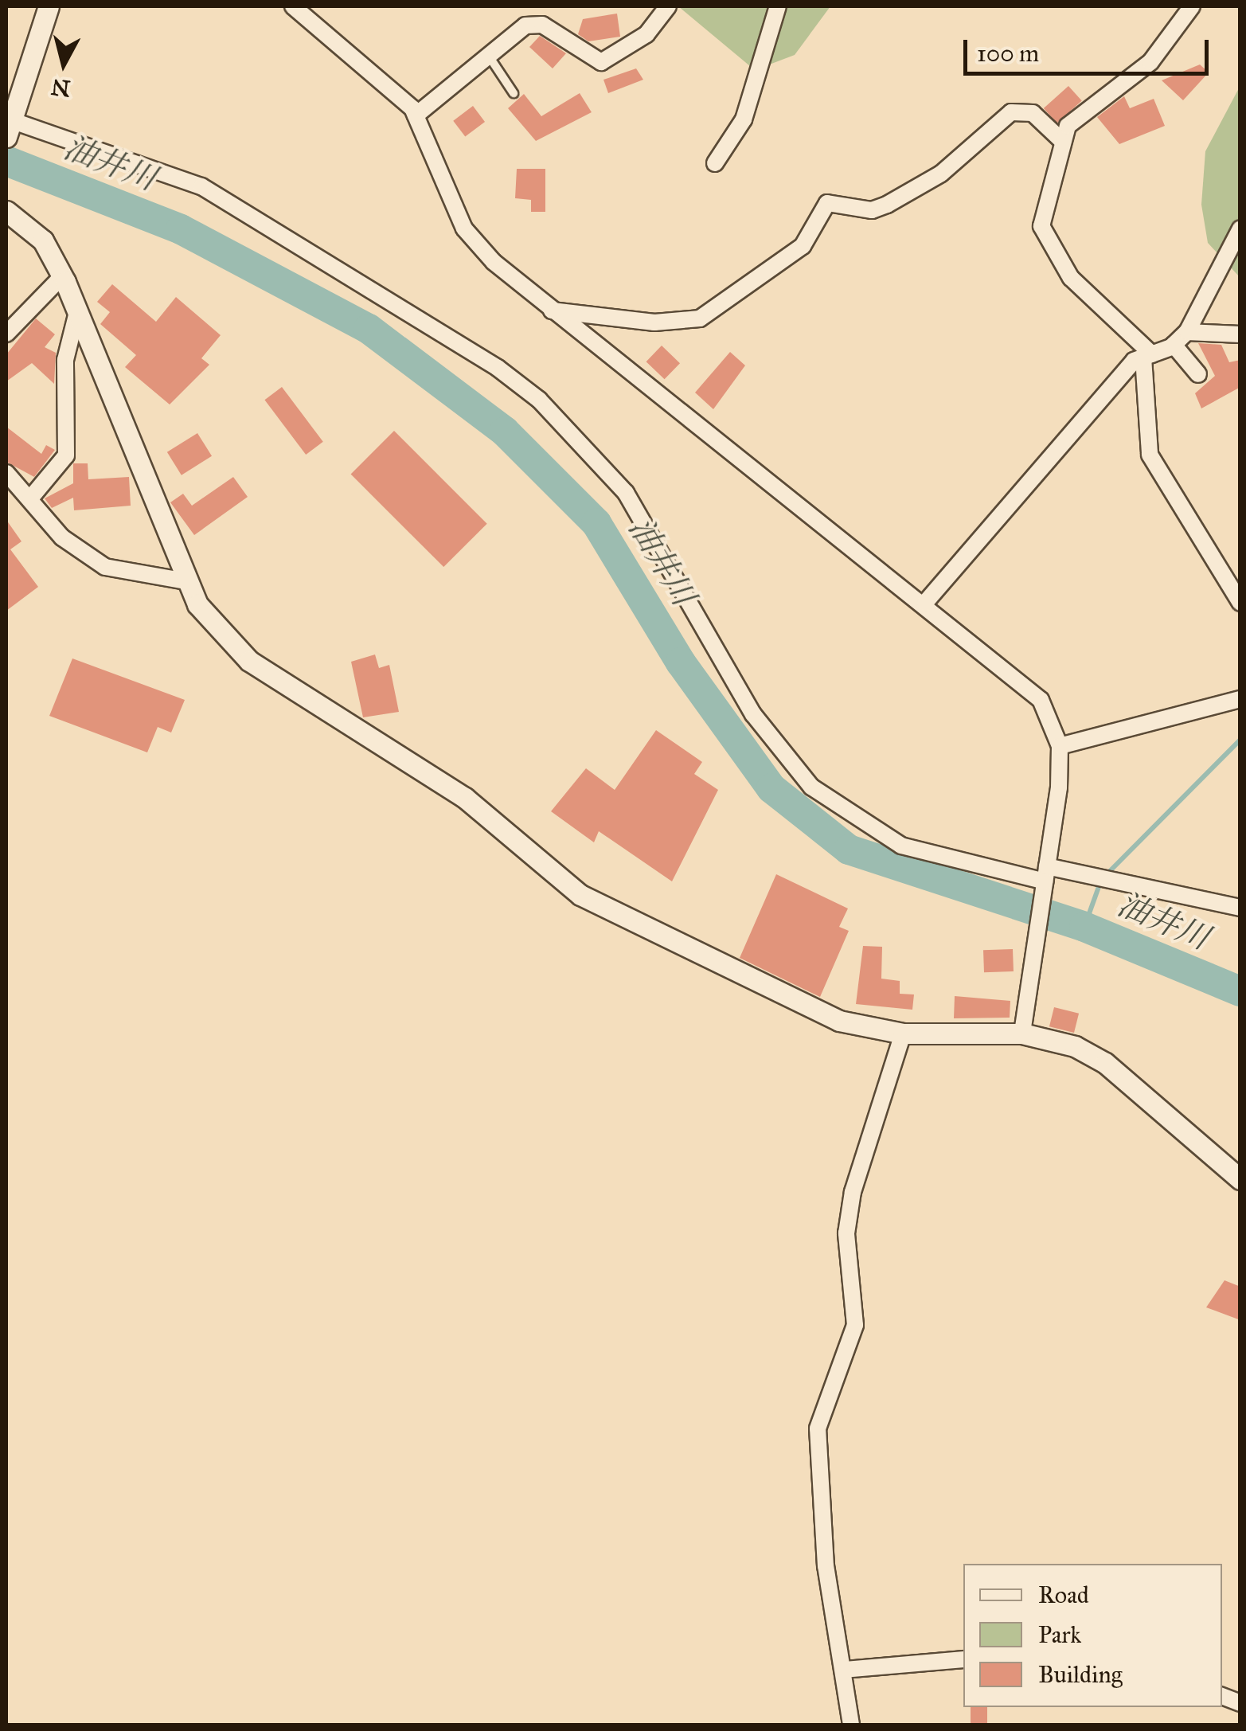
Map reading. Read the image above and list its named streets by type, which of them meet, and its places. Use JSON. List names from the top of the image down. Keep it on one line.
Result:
{"water":["油井川"],"legend":["Road","Park","Building"],"scale_bar":"100 m","north":"bottom"}
